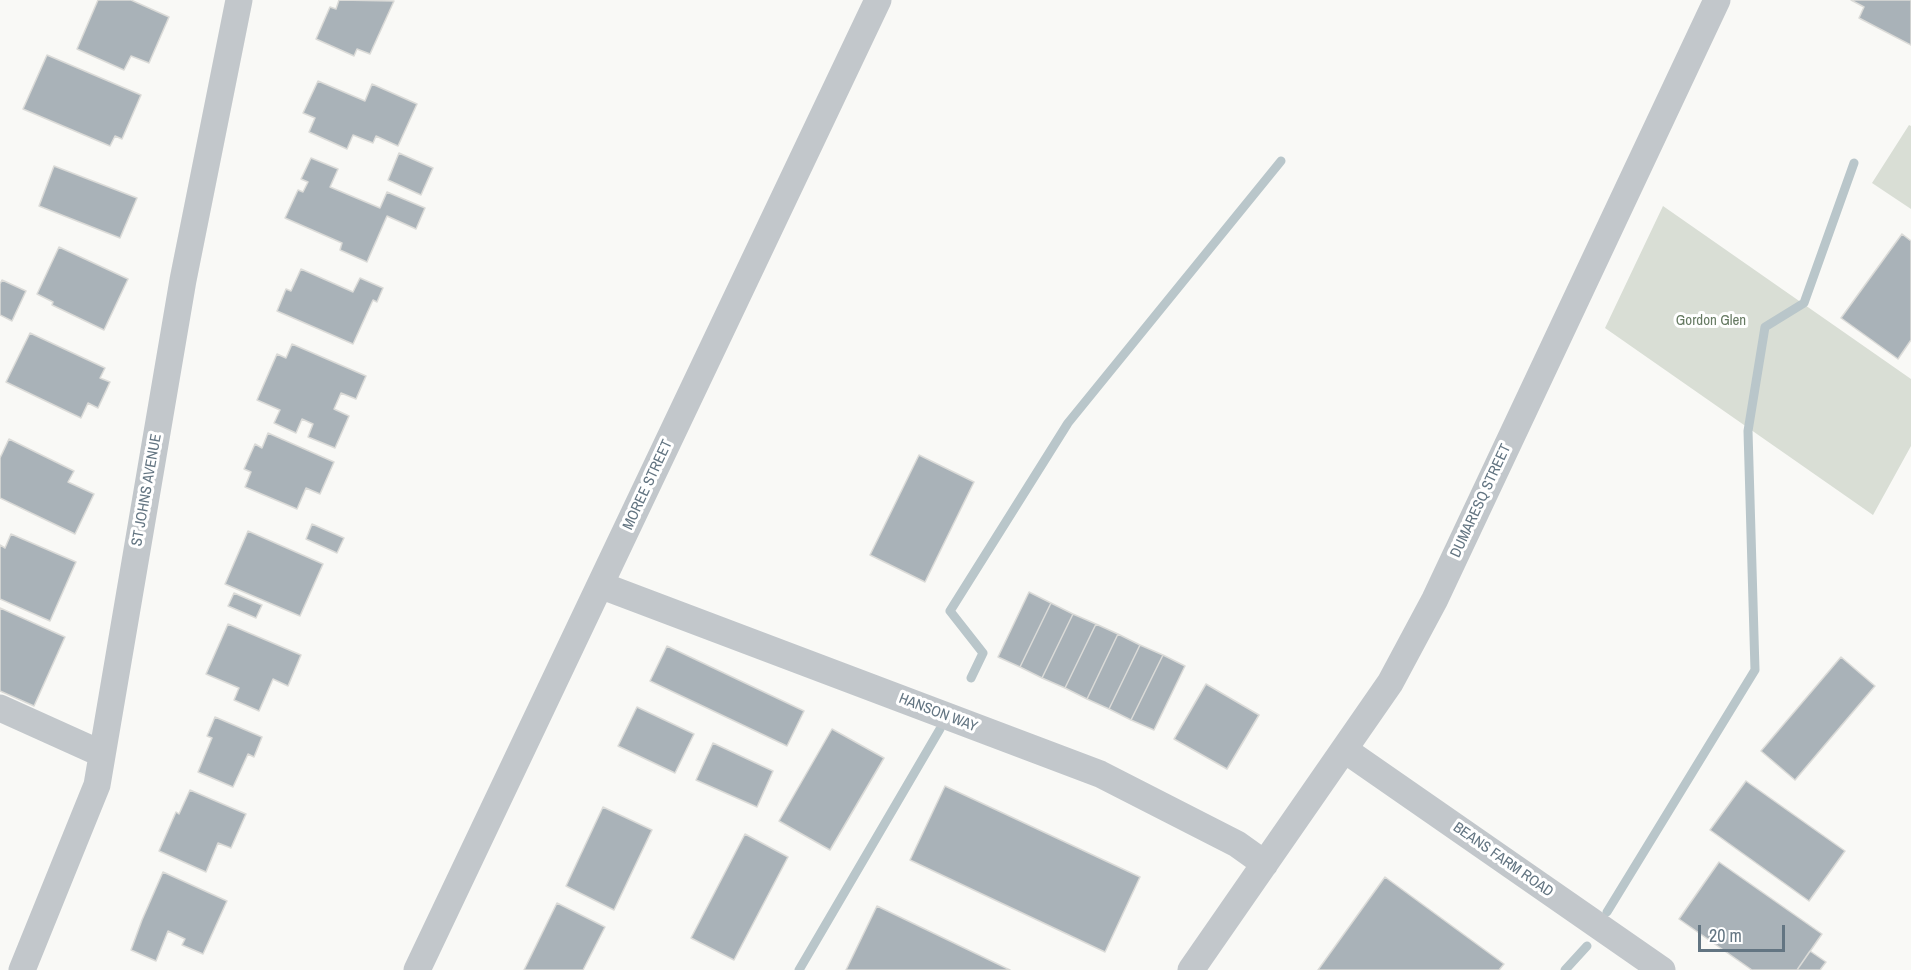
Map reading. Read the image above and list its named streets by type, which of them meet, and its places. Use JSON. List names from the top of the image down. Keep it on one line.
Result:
{"streets":{"street":["MOREE STREET","ST JOHNS AVENUE","DUMARESQ STREET","HANSON WAY","BEANS FARM ROAD"]},"crossings":[["MOREE STREET","HANSON WAY"],["DUMARESQ STREET","HANSON WAY"],["DUMARESQ STREET","BEANS FARM ROAD"]],"parks":["Gordon Glen"],"scale_bar":"20 m"}
